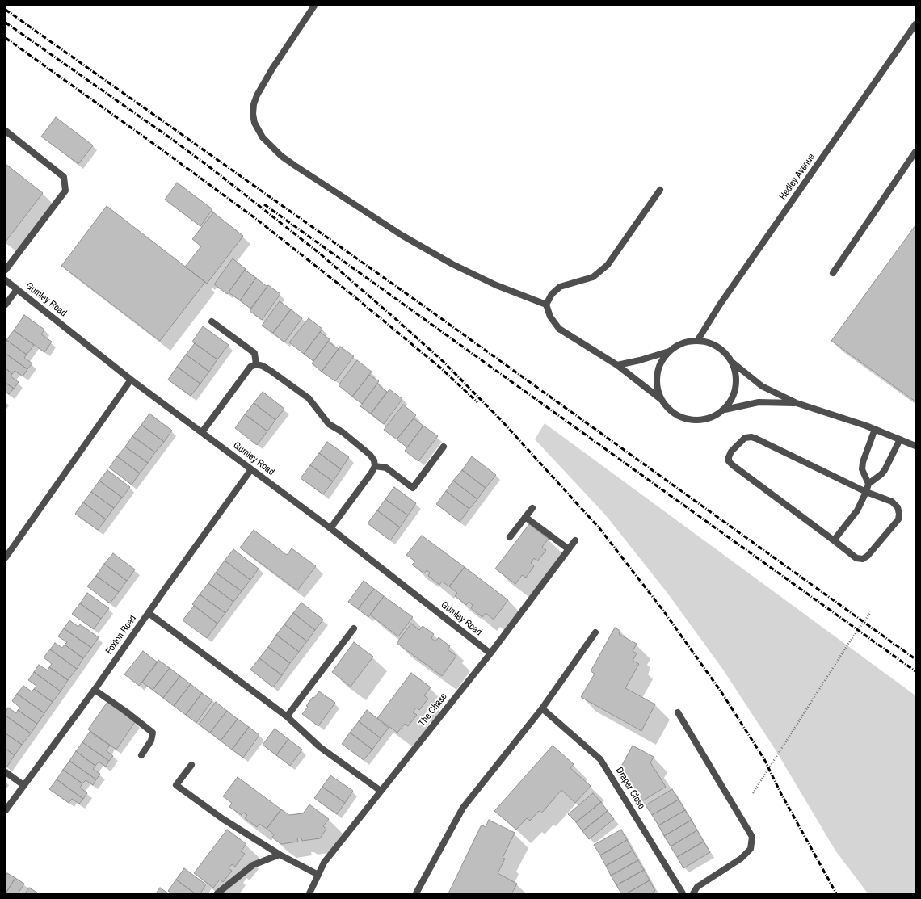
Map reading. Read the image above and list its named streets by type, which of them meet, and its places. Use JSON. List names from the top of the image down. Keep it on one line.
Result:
{"streets":{"street":["Hedley Avenue","Gumley Road","Foxton Road","The Chase","Draper Close"]},"crossings":[["Gumley Road","Foxton Road"],["Gumley Road","The Chase"]]}
